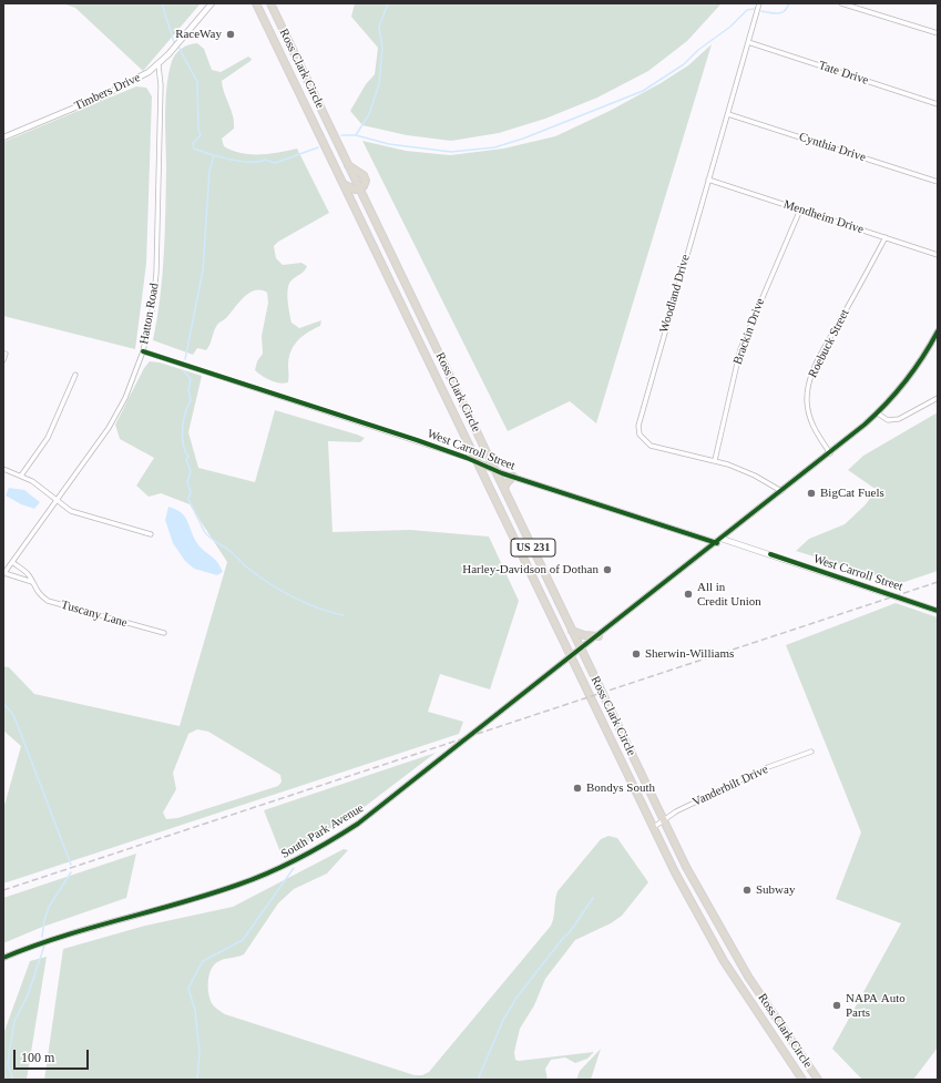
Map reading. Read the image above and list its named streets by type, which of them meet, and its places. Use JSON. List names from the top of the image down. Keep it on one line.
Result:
{"streets":{"highway":["Ross Clark Circle","US 231"],"street":["Tate Drive","Timbers Drive","Cynthia Drive","Mendheim Drive","Woodland Drive","Hatton Road","Brackin Drive","Roebuck Street","West Carroll Street","Tuscany Lane","Vanderbilt Drive","South Park Avenue"]},"crossings":[["Ross Clark Circle","West Carroll Street"],["Ross Clark Circle","Vanderbilt Drive"],["Ross Clark Circle","South Park Avenue"],["Tate Drive","Woodland Drive"],["Timbers Drive","Hatton Road"],["Cynthia Drive","Woodland Drive"],["Mendheim Drive","Woodland Drive"],["Mendheim Drive","Brackin Drive"],["Mendheim Drive","Roebuck Street"],["Woodland Drive","Brackin Drive"],["Woodland Drive","South Park Avenue"],["Hatton Road","West Carroll Street"],["Hatton Road","Tuscany Lane"],["Roebuck Street","South Park Avenue"],["West Carroll Street","South Park Avenue"]],"places":["RaceWay","BigCat Fuels","Harley-Davidson of Dothan","All in Credit Union","Sherwin-Williams","Bondys South","Subway","NAPA Auto Parts"],"scale_bar":"100 m"}
